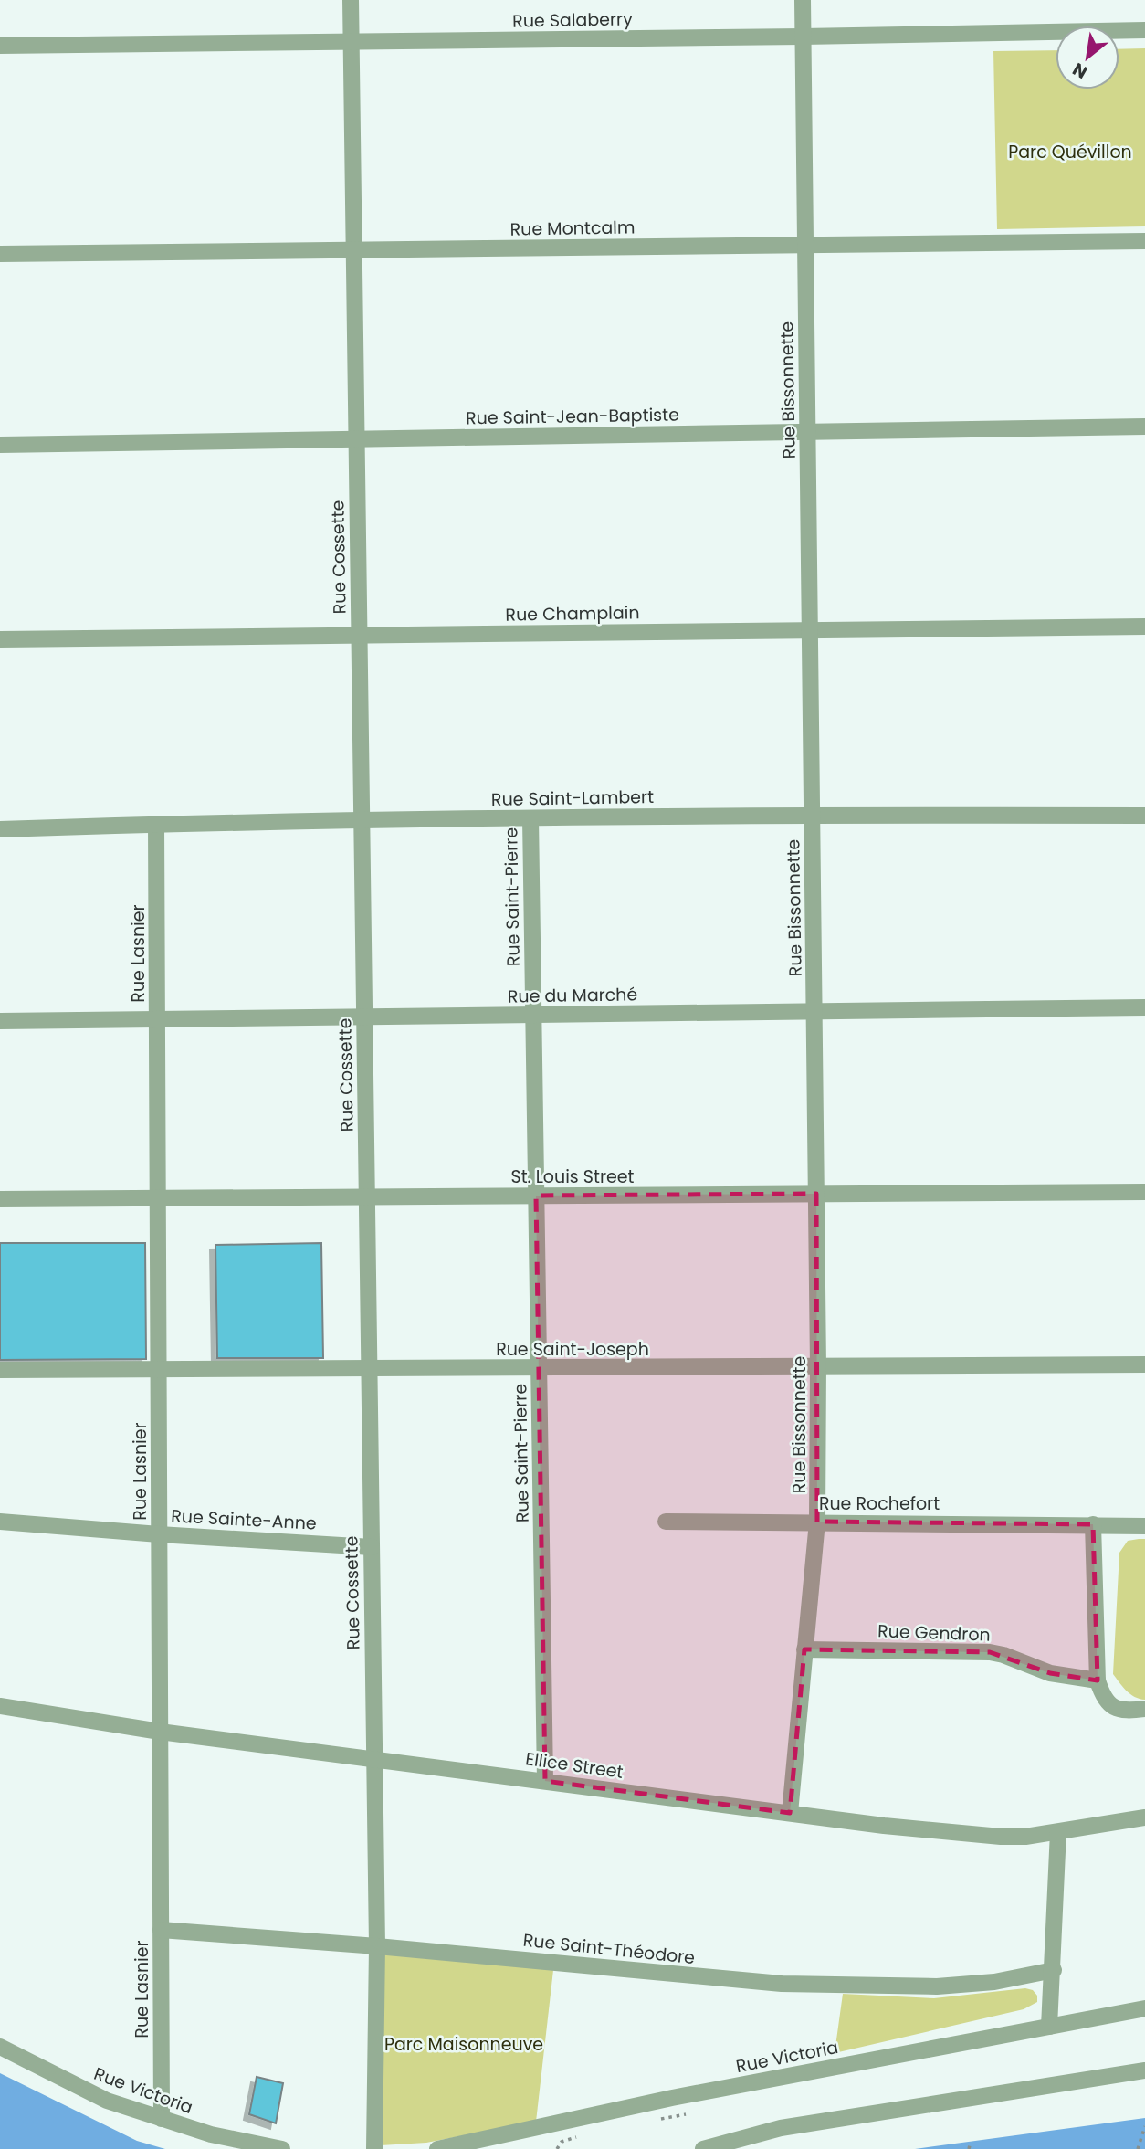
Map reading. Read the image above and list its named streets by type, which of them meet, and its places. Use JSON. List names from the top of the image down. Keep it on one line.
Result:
{"streets":{"street":["Rue Salaberry","Rue Montcalm","Rue Bissonnette","Rue Saint-Jean-Baptiste","Rue Cossette","Rue Champlain","Rue Saint-Lambert","Rue Saint-Pierre","Rue Lasnier","Rue du Marché","St. Louis Street","Rue Saint-Joseph","Rue Rochefort","Rue Sainte-Anne","Rue Gendron","Ellice Street","Rue Saint-Théodore","Rue Victoria"]},"crossings":[["Rue Salaberry","Rue Bissonnette"],["Rue Salaberry","Rue Cossette"],["Rue Montcalm","Rue Bissonnette"],["Rue Montcalm","Rue Cossette"],["Rue Bissonnette","Rue Saint-Jean-Baptiste"],["Rue Bissonnette","Rue Champlain"],["Rue Bissonnette","Rue Saint-Lambert"],["Rue Bissonnette","Rue du Marché"],["Rue Bissonnette","St. Louis Street"],["Rue Bissonnette","Rue Saint-Joseph"],["Rue Bissonnette","Rue Rochefort"],["Rue Bissonnette","Rue Gendron"],["Rue Bissonnette","Ellice Street"],["Rue Saint-Jean-Baptiste","Rue Cossette"],["Rue Cossette","Rue Champlain"],["Rue Cossette","Rue Saint-Lambert"],["Rue Cossette","Rue du Marché"],["Rue Cossette","St. Louis Street"],["Rue Cossette","Rue Saint-Joseph"],["Rue Cossette","Rue Sainte-Anne"],["Rue Cossette","Ellice Street"],["Rue Cossette","Rue Saint-Théodore"],["Rue Saint-Lambert","Rue Saint-Pierre"],["Rue Saint-Lambert","Rue Lasnier"],["Rue Saint-Pierre","Rue du Marché"],["Rue Saint-Pierre","St. Louis Street"],["Rue Saint-Pierre","Rue Saint-Joseph"],["Rue Saint-Pierre","Ellice Street"],["Rue Lasnier","Rue du Marché"],["Rue Lasnier","St. Louis Street"],["Rue Lasnier","Rue Saint-Joseph"],["Rue Lasnier","Rue Sainte-Anne"],["Rue Lasnier","Ellice Street"],["Rue Lasnier","Rue Saint-Théodore"],["Rue Lasnier","Rue Victoria"]],"parks":["Parc Quévillon","Parc Maisonneuve"],"north":"bottom left"}
